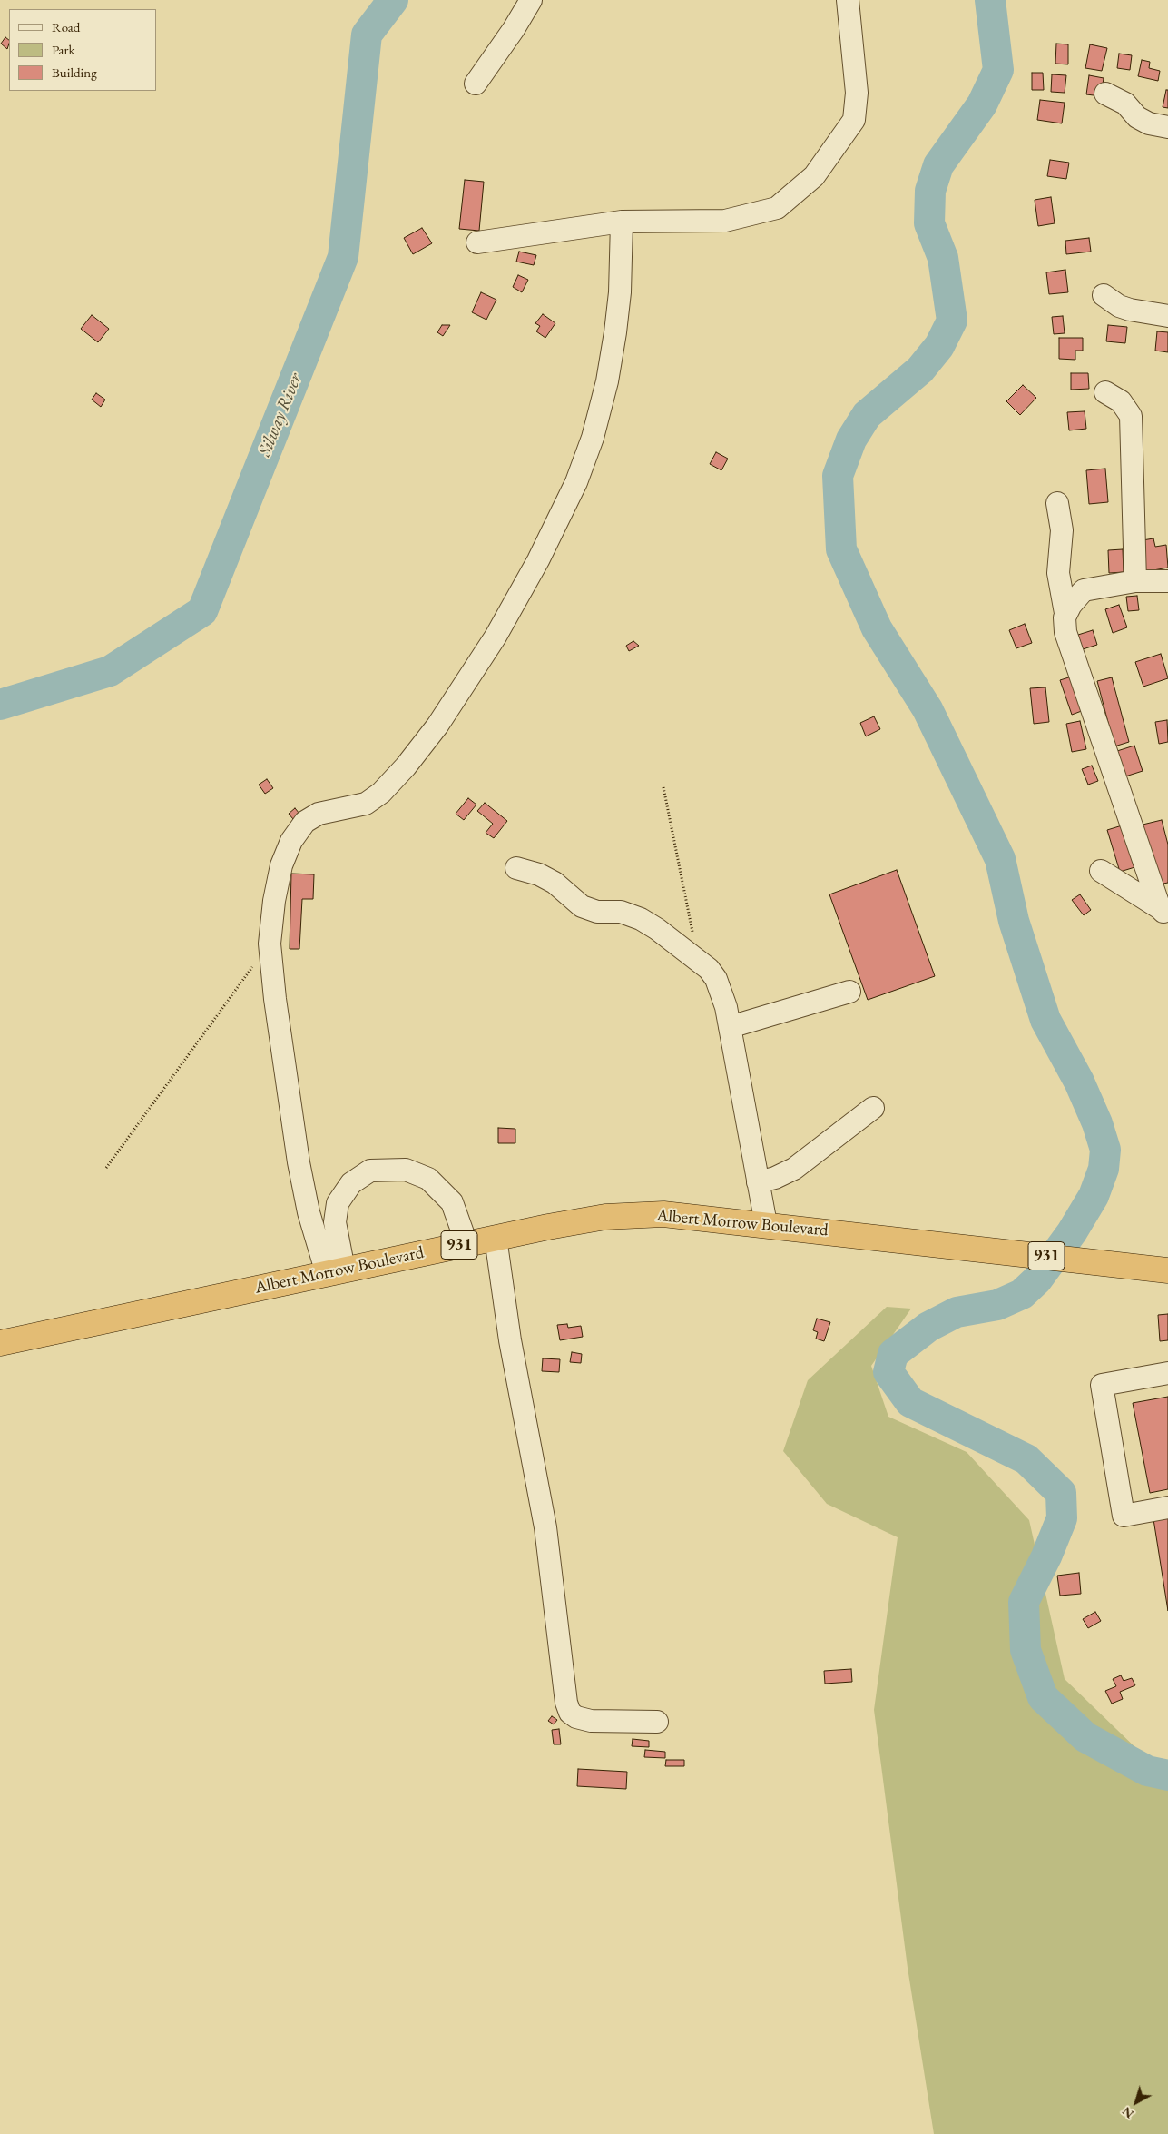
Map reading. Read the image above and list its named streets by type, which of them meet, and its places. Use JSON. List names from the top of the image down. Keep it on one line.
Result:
{"streets":{"highway":["Albert Morrow Boulevard","931"]},"water":["Silway River"],"legend":["Road","Park","Building"],"north":"bottom left"}
